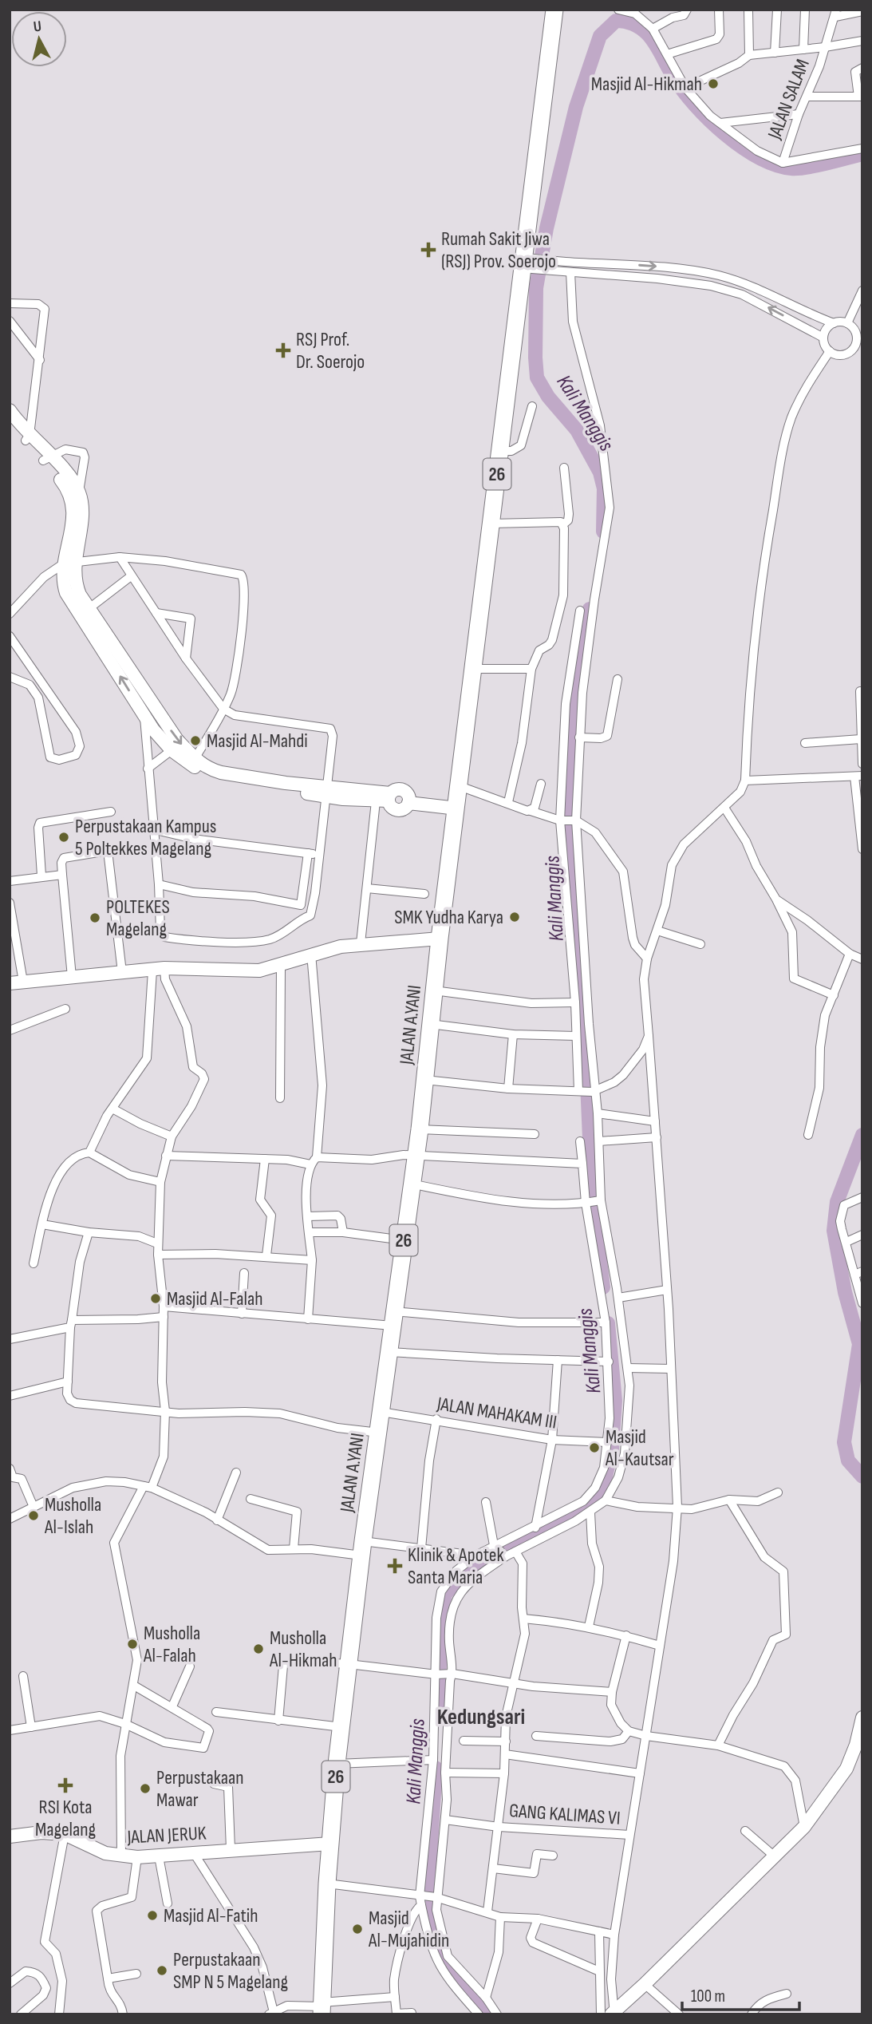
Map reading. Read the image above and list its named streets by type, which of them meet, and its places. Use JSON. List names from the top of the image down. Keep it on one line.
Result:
{"streets":{"highway":["26","JALAN A.YANI"],"street":["JALAN SALAM","JALAN MAHAKAM III","GANG KALIMAS VI","JALAN JERUK"]},"crossings":[["26","JALAN A.YANI"],["JALAN A.YANI","JALAN MAHAKAM III"],["JALAN A.YANI","JALAN JERUK"]],"districts":["Kedungsari"],"water":["Kali Manggis"],"places":{"other":["Masjid Al-Hikmah","Masjid Al-Mahdi","Perpustakaan Kampus 5 Poltekkes Magelang","SMK Yudha Karya","POLTEKES Magelang","Masjid Al-Falah","Masjid Al-Kautsar","Musholla Al-Islah","Musholla Al-Falah","Musholla Al-Hikmah","Perpustakaan Mawar","Masjid Al-Fatih","Masjid Al-Mujahidin","Perpustakaan SMP N 5 Magelang"],"health":["Rumah Sakit Jiwa (RSJ) Prov. Soerojo","RSJ Prof. Dr. Soerojo","Klinik & Apotek Santa Maria","RSI Kota Magelang"]},"scale_bar":"100 m","north":"top"}
